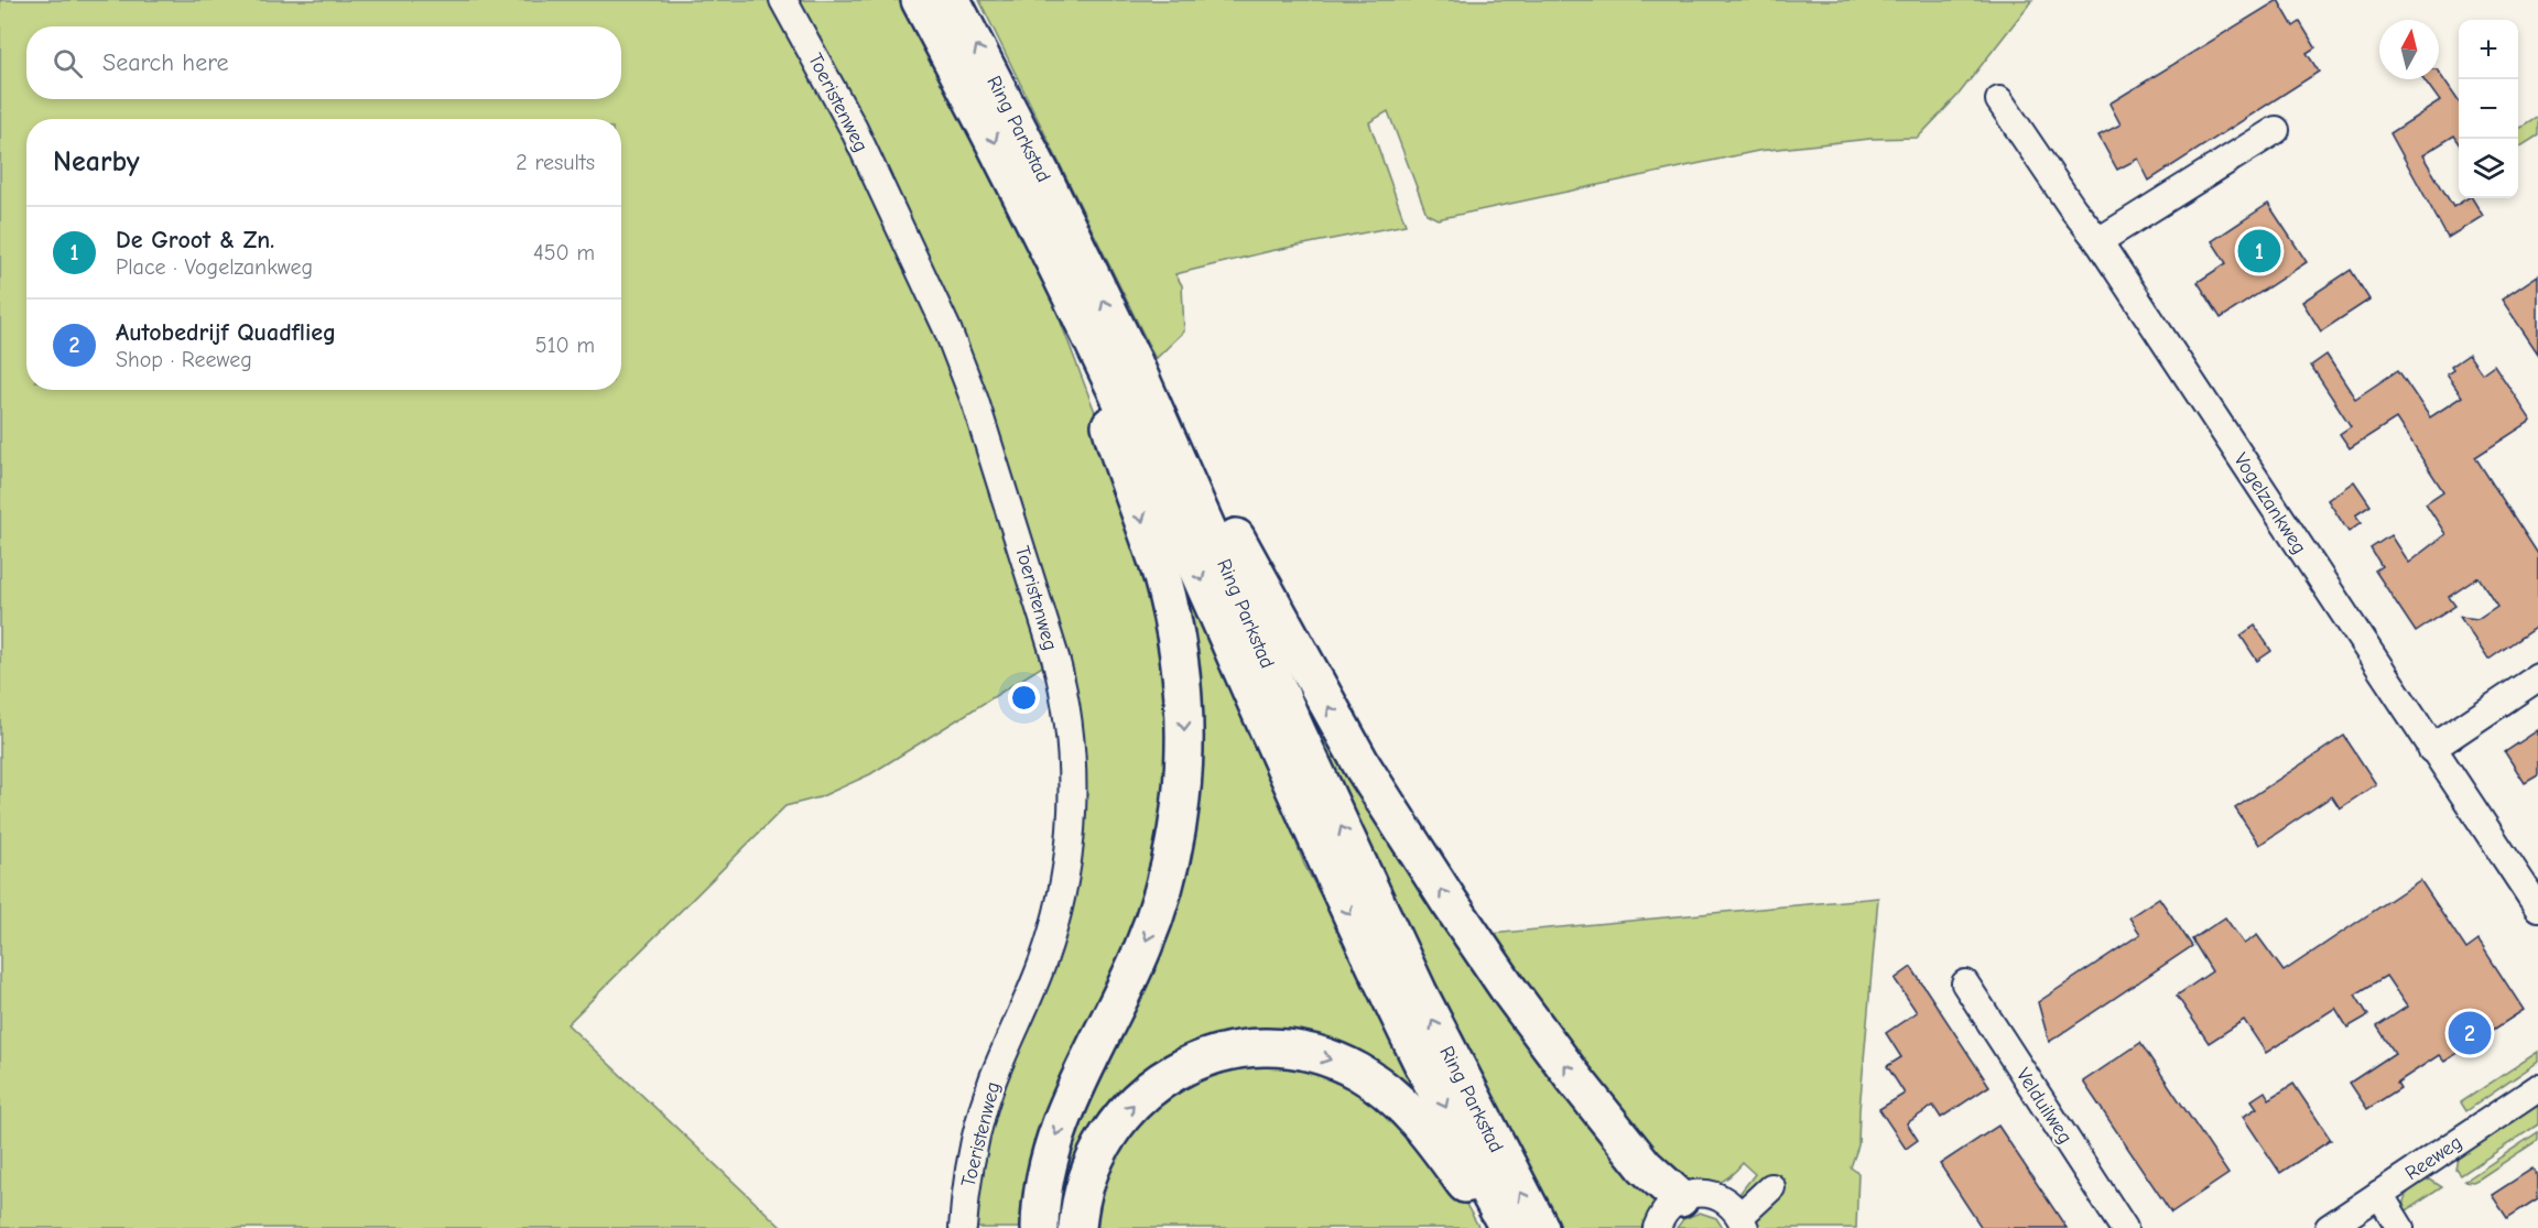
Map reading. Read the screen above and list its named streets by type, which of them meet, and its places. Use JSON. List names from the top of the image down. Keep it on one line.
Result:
{"streets":{"highway":["Ring Parkstad"],"street":["Toeristenweg","Vogelzankweg","Velduilweg","Reeweg"]},"north":"top","page":{"map_buttons":["+","−"],"search":"Search here","heading":["Nearby","2 results"],"list":[{"mark":"1","name":"De Groot & Zn.","note":"Place · Vogelzankweg","value":"450 m"},{"mark":"2","name":"Autobedrijf Quadflieg","note":"Shop · Reeweg","value":"510 m"}],"pins":["1","2"]}}
